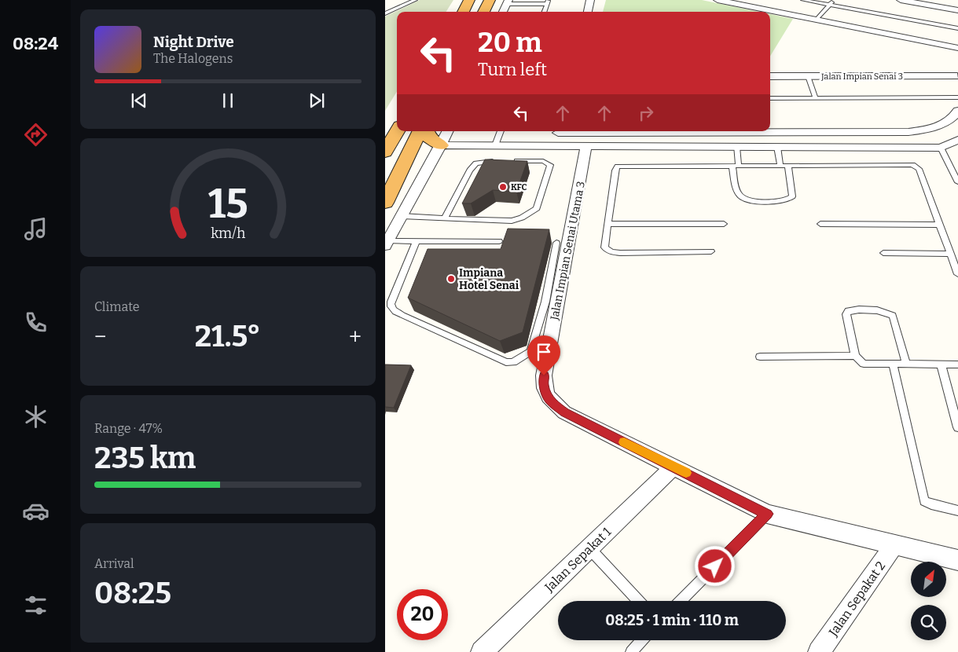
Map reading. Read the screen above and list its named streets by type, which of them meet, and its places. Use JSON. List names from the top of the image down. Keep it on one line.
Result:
{"streets":{"street":["Jalan Impian Senai 3","Jalan Impian Senai Utama 3","Jalan Sepakat 1","Jalan Sepakat 2"]},"crossings":[["Jalan Impian Senai Utama 3","Jalan Sepakat 1"],["Jalan Impian Senai Utama 3","Jalan Sepakat 2"]],"places":["KFC","Impiana Hotel Senai"],"north":"top right","page":{"tabs":"08:24","turn":["20 m","Turn left"],"song":["Night Drive","The Halogens"],"tile":["Climate",["Range · 47%","235 km"],["Arrival","08:25"]],"heat":["−","21.5°","+"],"limit":"20","trip":"08:25 · 1 min · 110 m","gauge":["15","km/h"]}}
